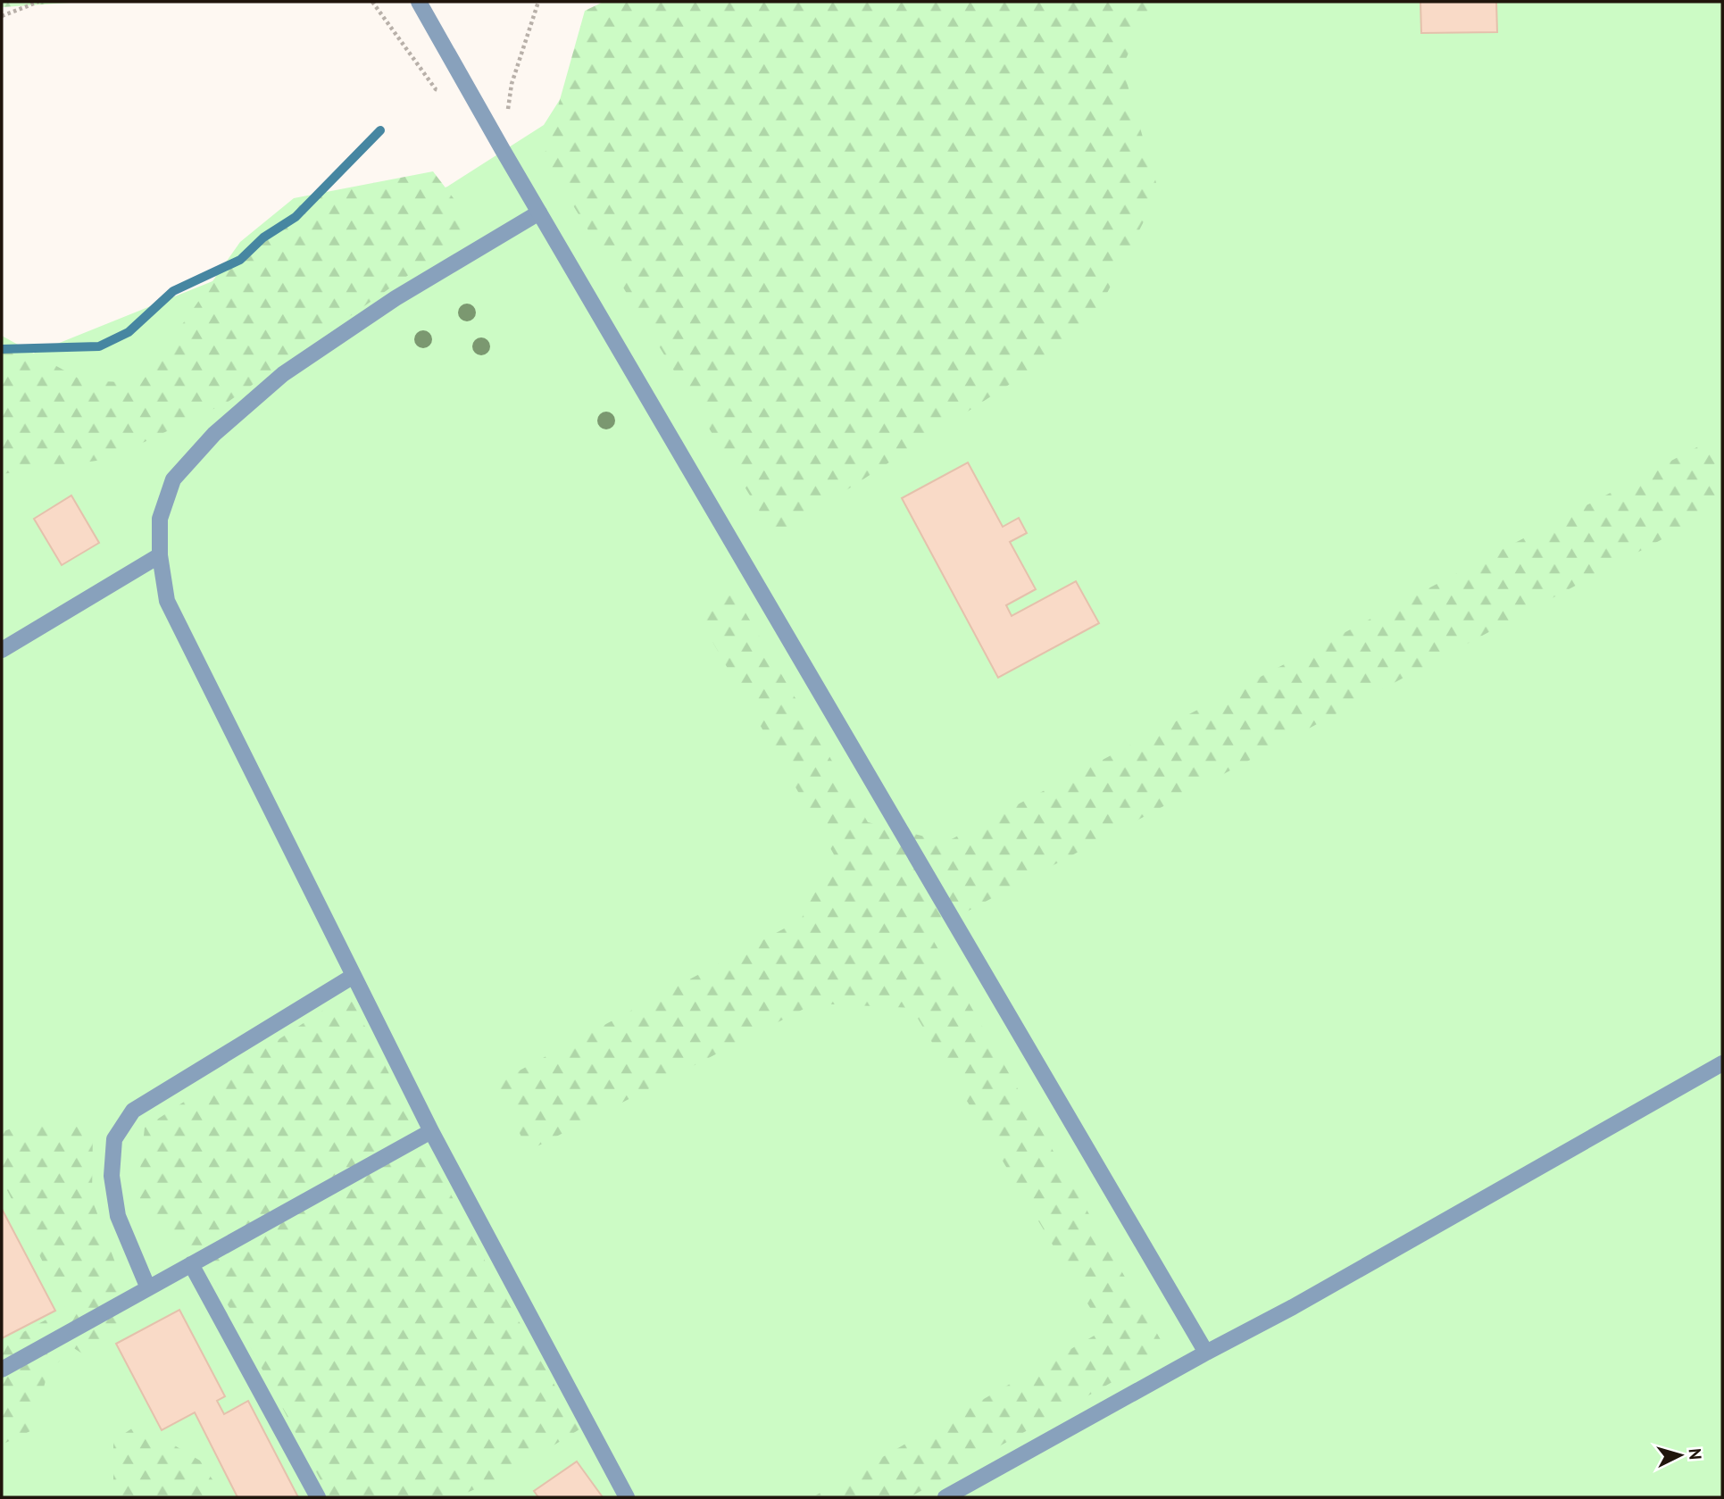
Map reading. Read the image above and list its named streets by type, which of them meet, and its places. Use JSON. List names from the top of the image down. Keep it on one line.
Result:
{"north":"right"}
